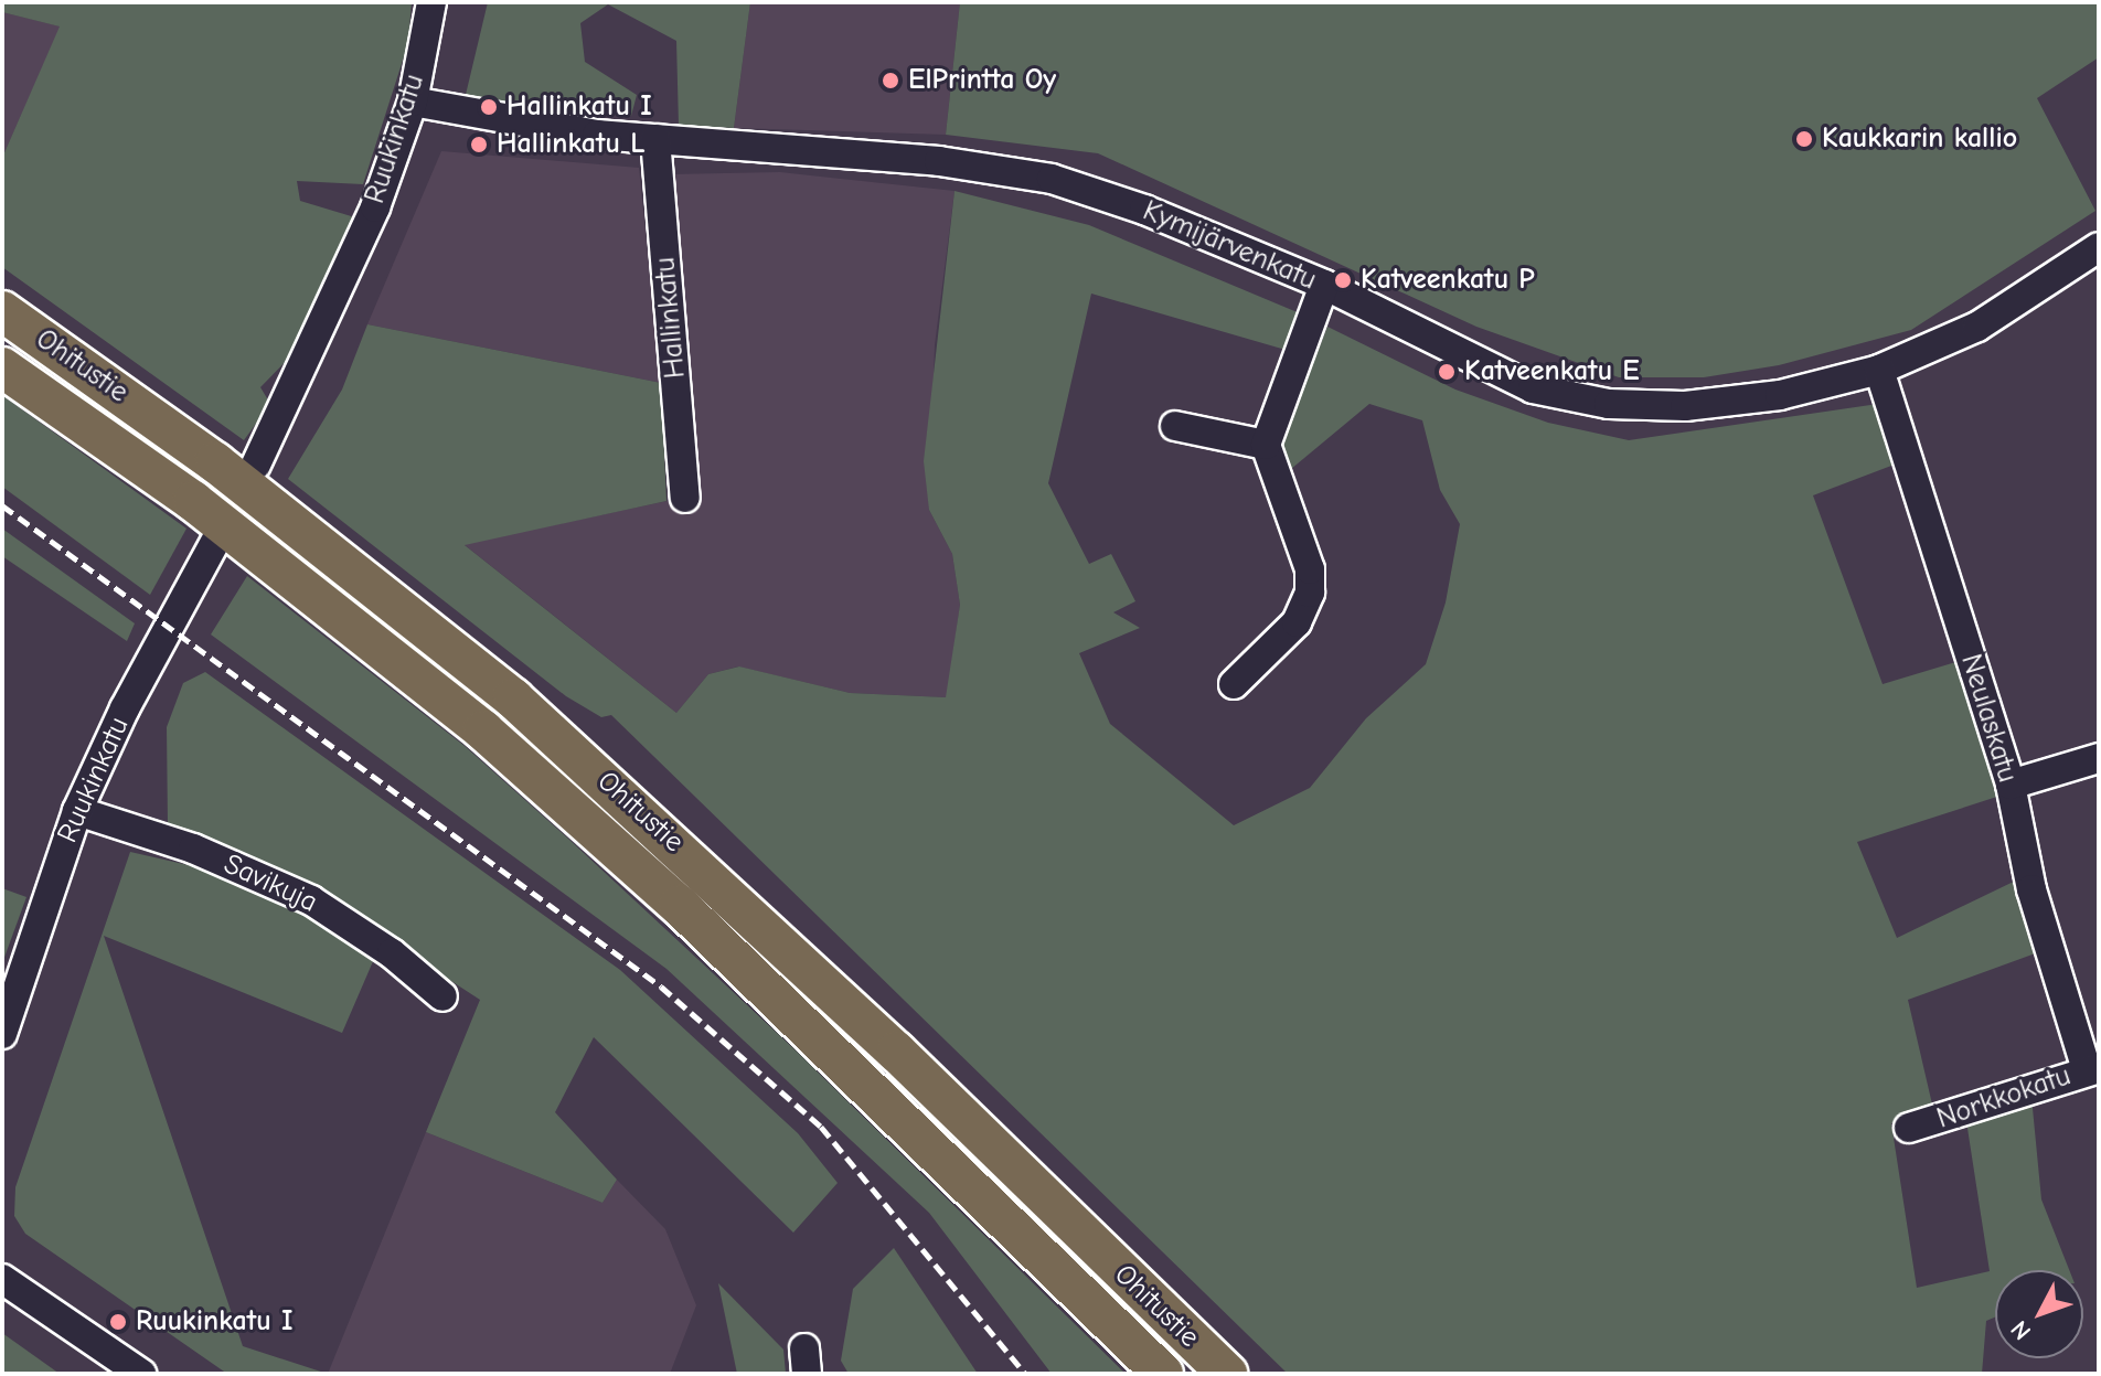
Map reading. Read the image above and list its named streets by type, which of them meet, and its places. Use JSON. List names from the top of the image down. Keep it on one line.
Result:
{"streets":{"highway":["Ohitustie"],"street":["Ruukinkatu","Kymijärvenkatu","Hallinkatu","Neulaskatu","Savikuja","Norkkokatu"]},"crossings":[["Ruukinkatu","Kymijärvenkatu"],["Ruukinkatu","Savikuja"],["Kymijärvenkatu","Hallinkatu"],["Kymijärvenkatu","Neulaskatu"],["Neulaskatu","Norkkokatu"]],"places":["ElPrintta Oy","Hallinkatu I","Kaukkarin kallio","Hallinkatu L","Katveenkatu P","Katveenkatu E","Ruukinkatu I"],"north":"bottom left"}
